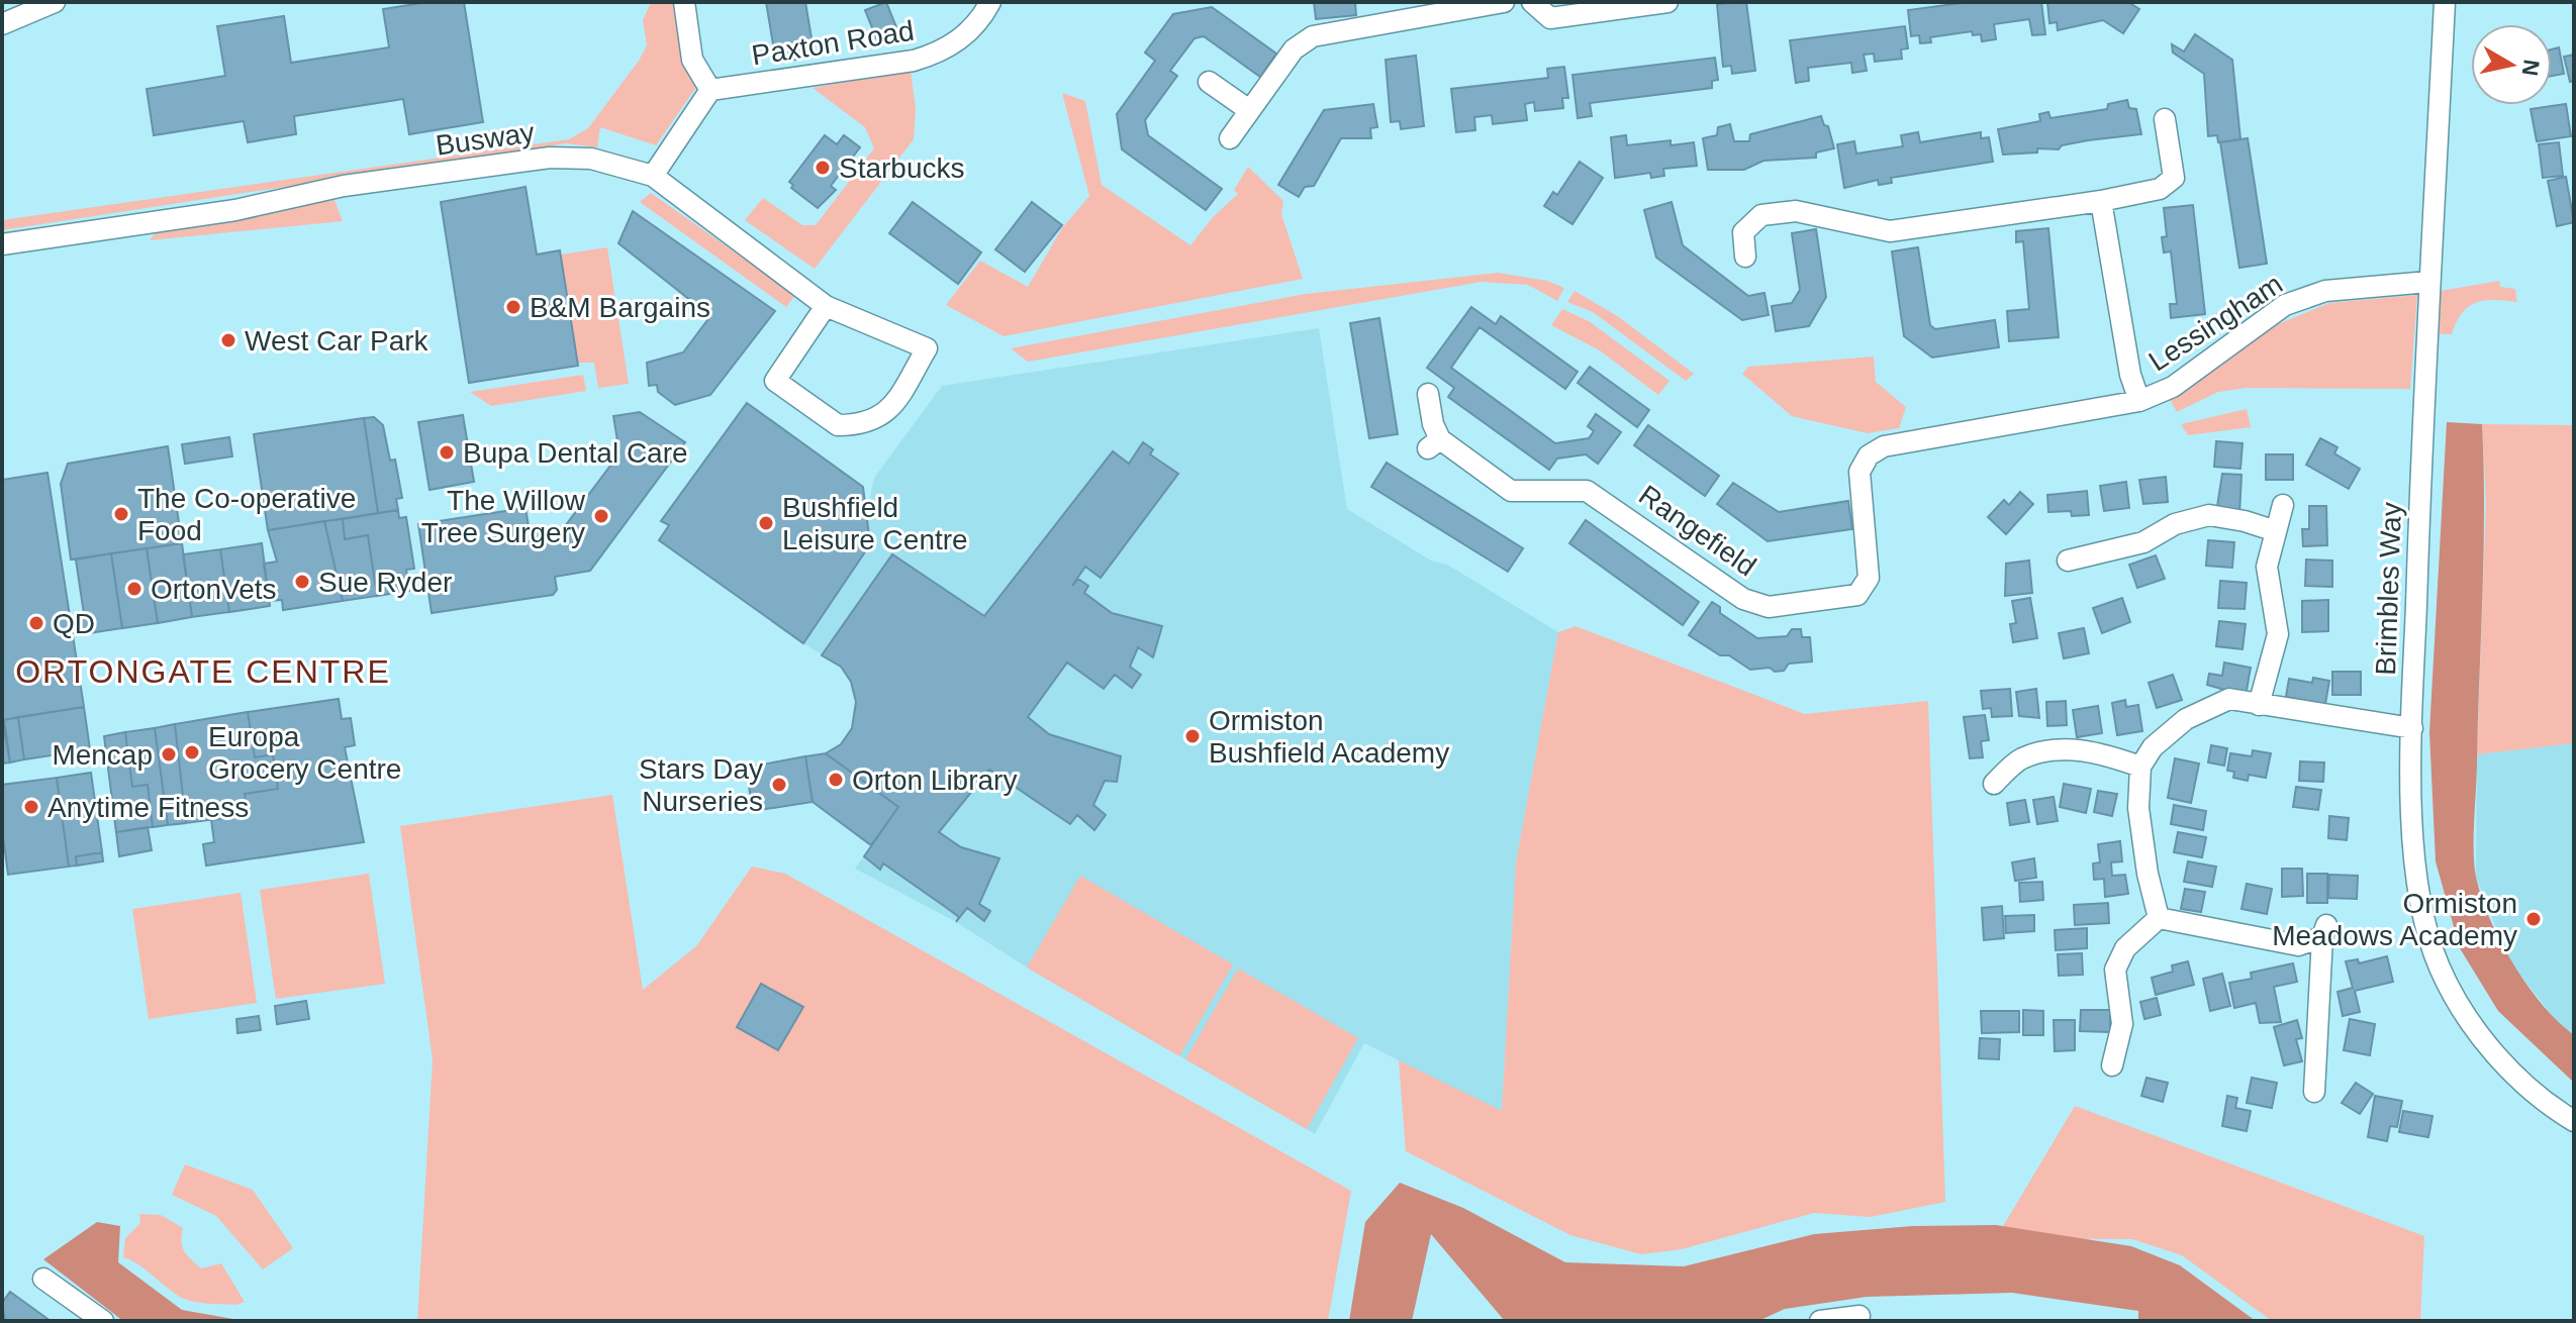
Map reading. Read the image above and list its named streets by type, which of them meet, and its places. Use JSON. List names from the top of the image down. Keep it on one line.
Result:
{"streets":{"street":["Paxton Road","Busway","Lessingham","Rangefield","Brimbles Way"]},"crossings":[["Lessingham","Rangefield"],["Lessingham","Brimbles Way"]],"districts":["ORTONGATE CENTRE"],"places":["Starbucks","B&M Bargains","West Car Park","Bupa Dental Care","The Co-operative Food","The Willow Tree Surgery","Bushfield Leisure Centre","Sue Ryder","OrtonVets","QD","Ormiston Bushfield Academy","Europa Grocery Centre","Mencap","Orton Library","Stars Day Nurseries","Anytime Fitness","Ormiston Meadows Academy"],"north":"right"}
